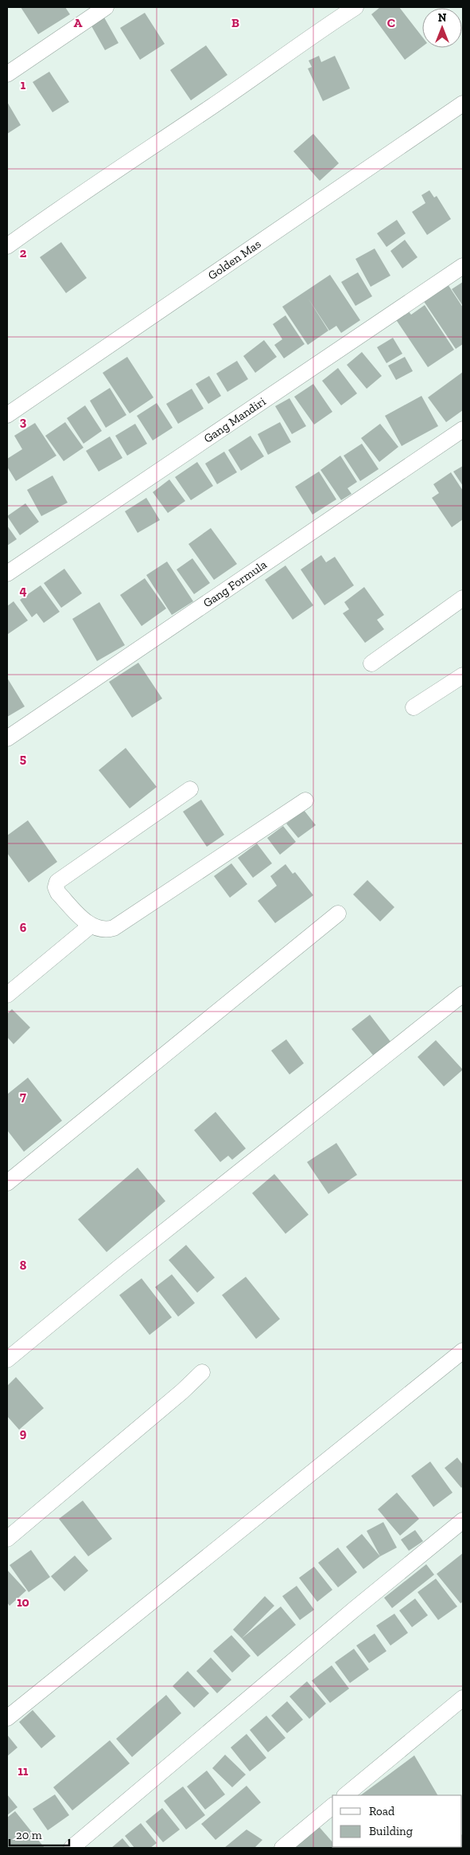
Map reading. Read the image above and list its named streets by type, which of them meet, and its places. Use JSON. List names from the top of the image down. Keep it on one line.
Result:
{"streets":{"street":["Golden Mas","Gang Mandiri","Gang Formula"]},"legend":["Road","Building"],"scale_bar":"20 m","north":"top","grid":{"columns":["A","B","C"],"rows":["1","2","3","4","5","6","7","8","9","10","11"]}}
